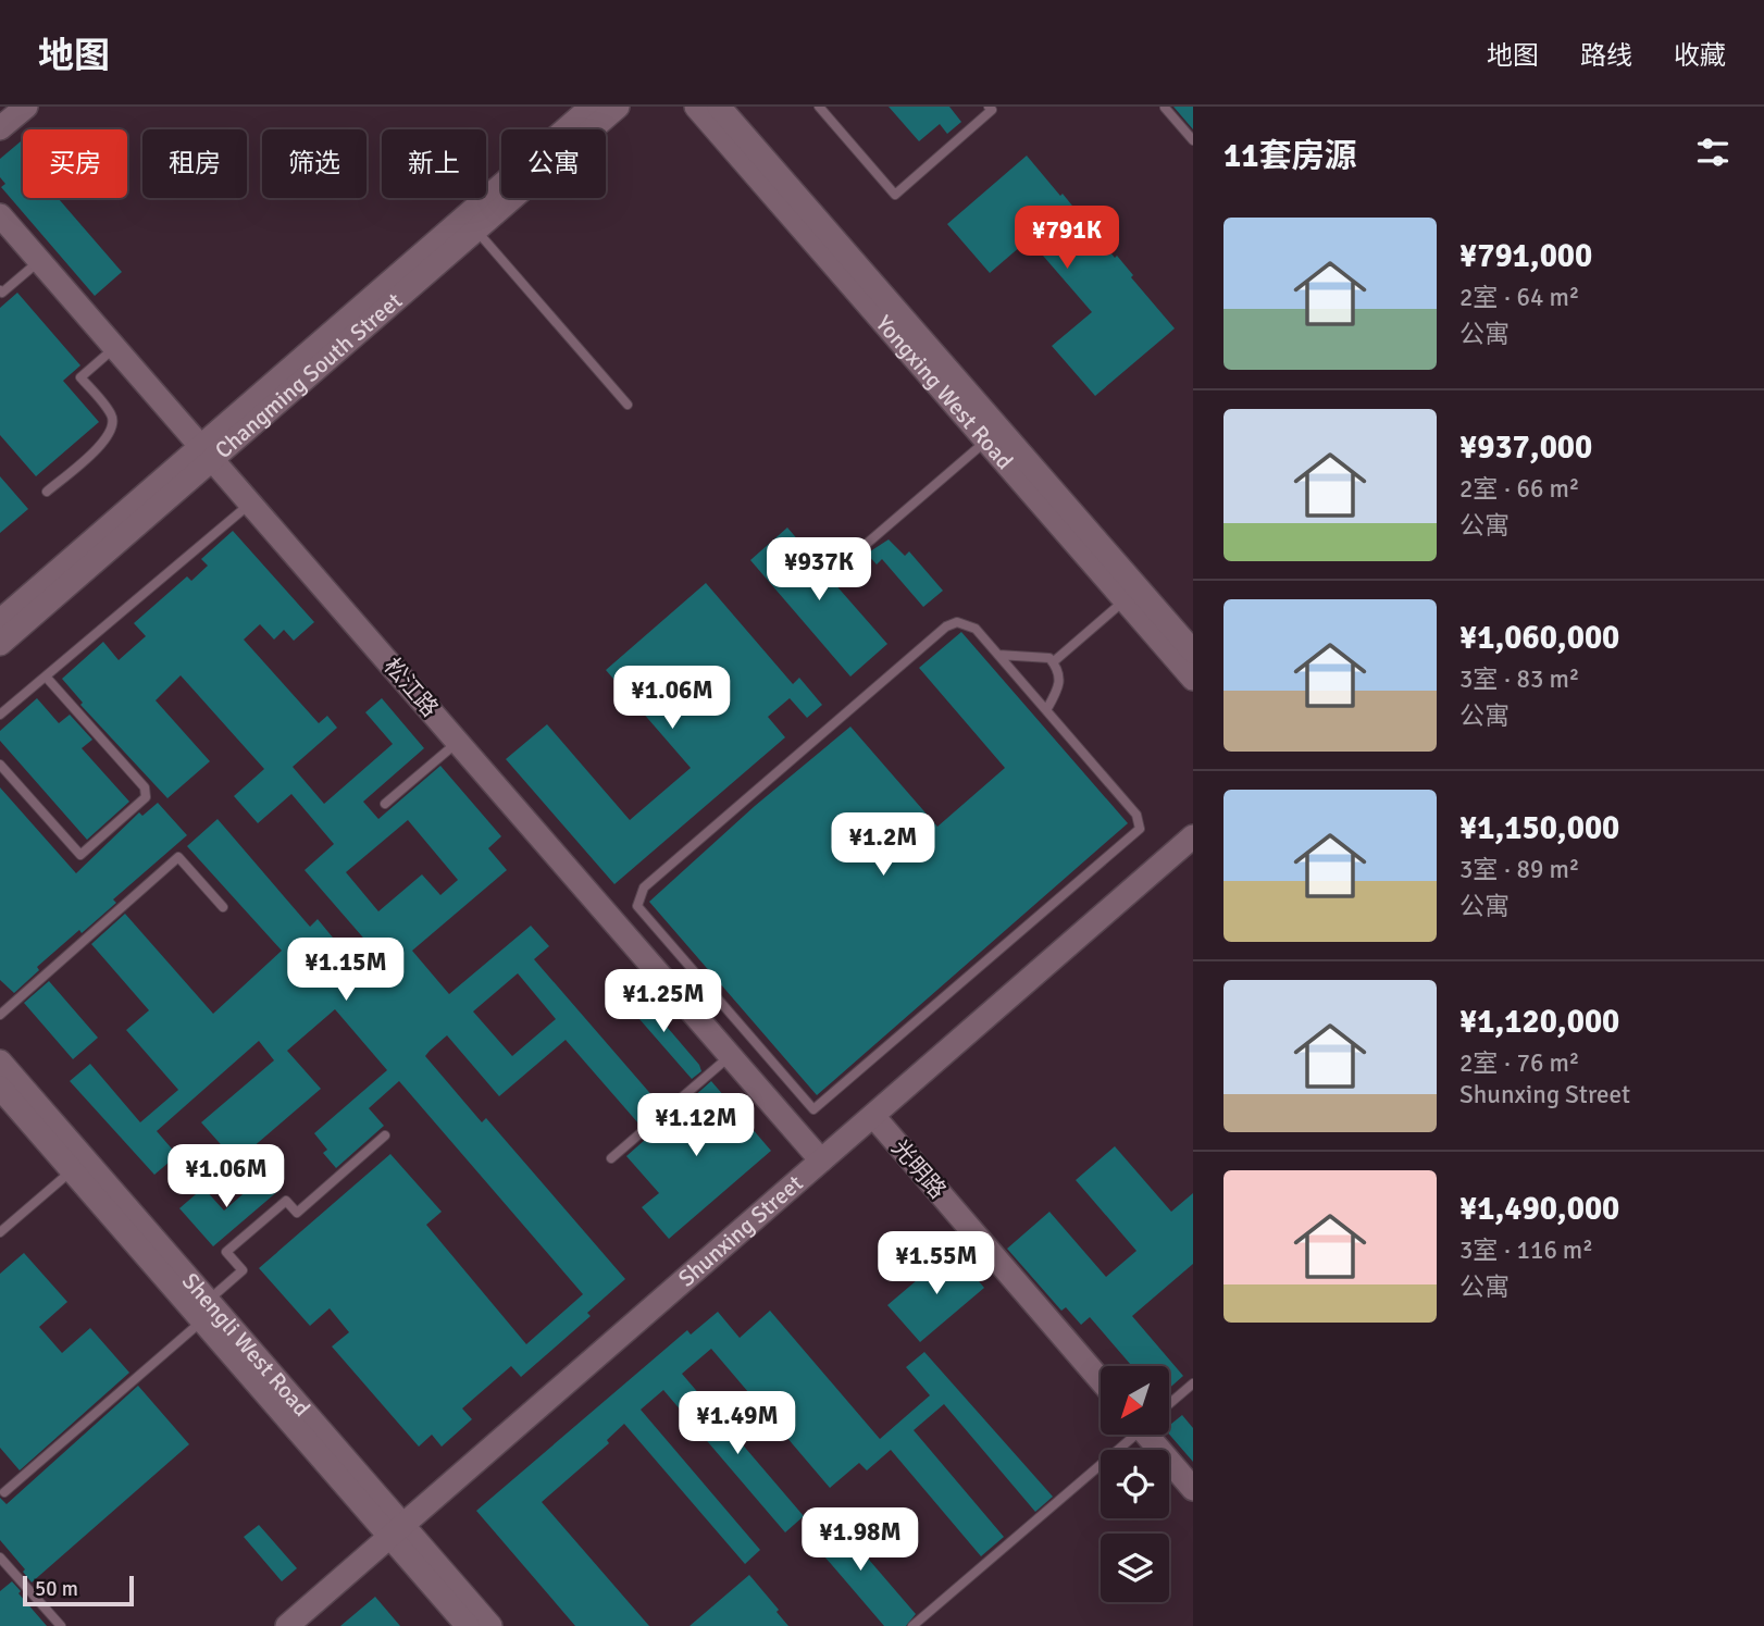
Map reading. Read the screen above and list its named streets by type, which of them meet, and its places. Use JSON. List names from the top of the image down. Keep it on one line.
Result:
{"streets":{"main road":["Changming South Street","Yongxing West Road","松江路","光明路","Shunxing Street","Shengli West Road"]},"crossings":[["Changming South Street","松江路"],["松江路","Shunxing Street"],["光明路","Shunxing Street"],["Shunxing Street","Shengli West Road"]],"scale_bar":"50 m","north":"bottom left","page":{"header":"地图","nav":["地图","路线","收藏"],"heading":"11套房源","chip":["买房","租房","筛选","新上","公寓"],"list":[{"name":"¥791,000","note":"2室 · 64 m² · 公寓"},{"name":"¥937,000","note":"2室 · 66 m² · 公寓"},{"name":"¥1,060,000","note":"3室 · 83 m² · 公寓"},{"name":"¥1,150,000","note":"3室 · 89 m² · 公寓"},{"name":"¥1,120,000","note":"2室 · 76 m² · Shunxing Street"},{"name":"¥1,490,000","note":"3室 · 116 m² · 公寓"}],"price":["¥791K","¥937K","¥1.06M","¥1.2M","¥1.15M","¥1.25M","¥1.12M","¥1.06M","¥1.55M","¥1.49M","¥1.98M"],"scale":"50 m"}}
